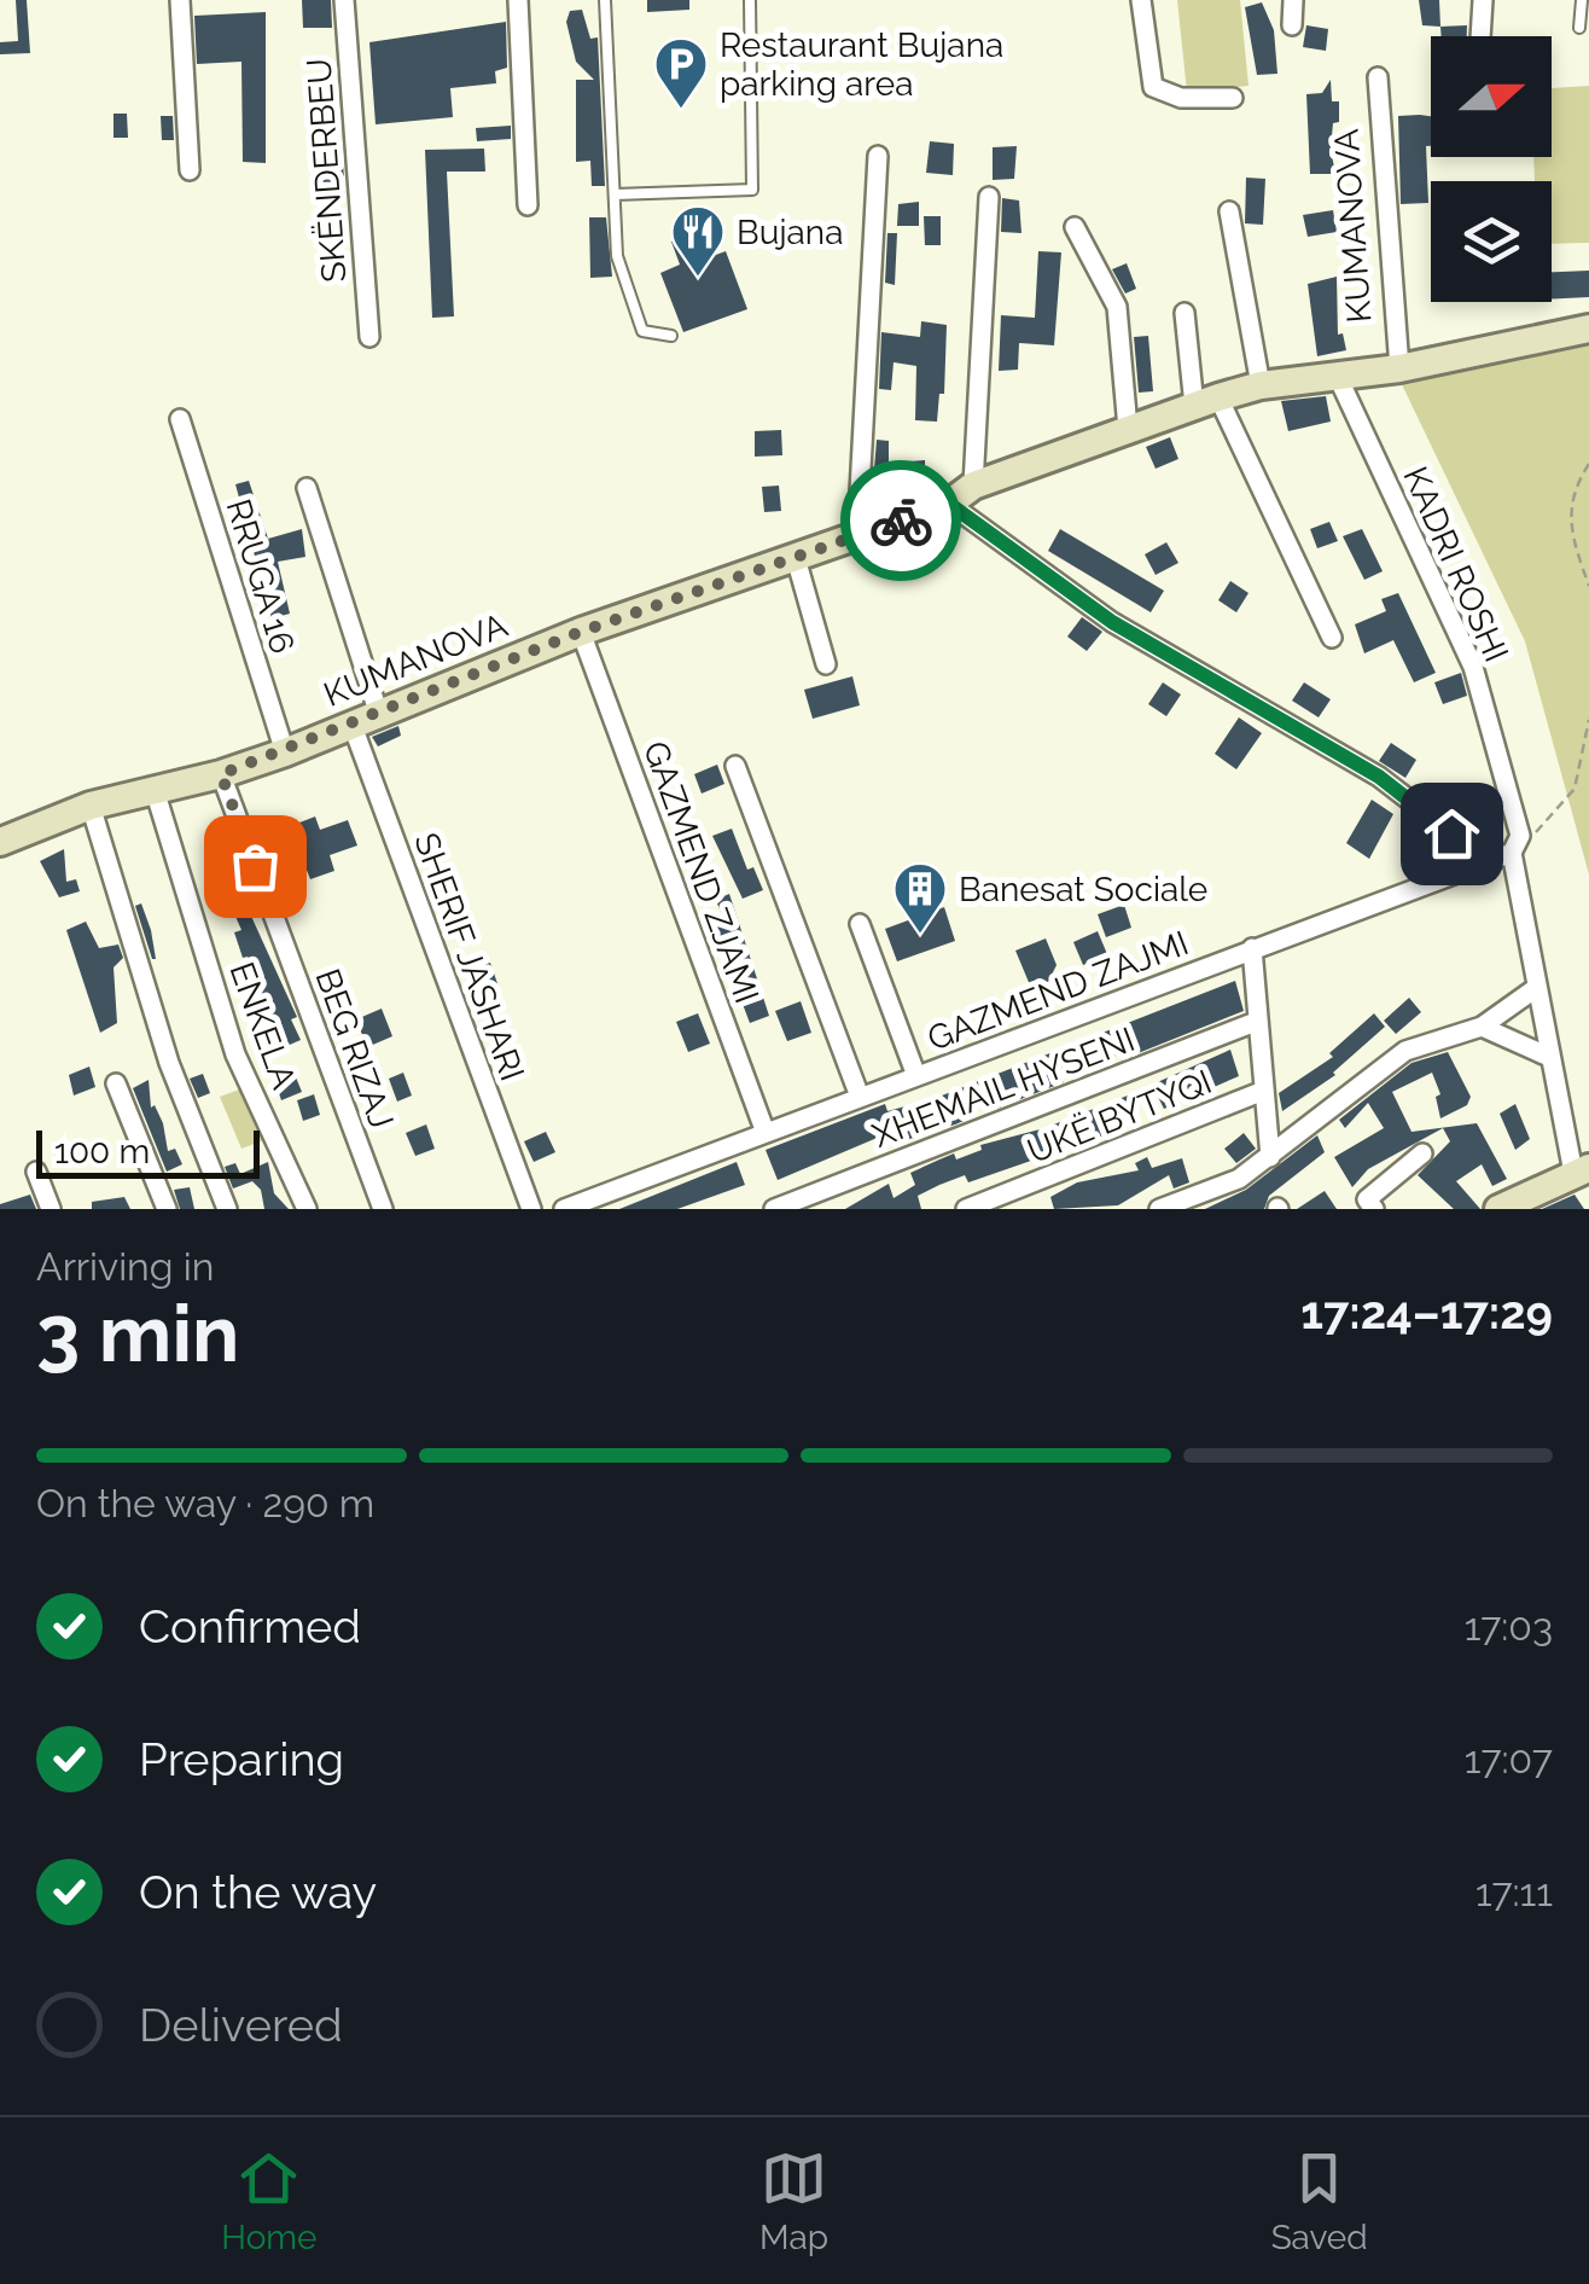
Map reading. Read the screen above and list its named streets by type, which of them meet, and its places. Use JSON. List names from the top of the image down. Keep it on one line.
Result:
{"streets":{"main road":["KUMANOVA"],"street":["SKËNDERBEU","KADRI ROSHI","RRUGA 16","GAZMEND ZJAMI","SHERIF JASHARI","GAZMEND ZAJMI","ENKELA","BEG RIZAJ","XHEMAIL HYSENI","UKË BYTYQI"]},"crossings":[["KUMANOVA","KADRI ROSHI"],["KUMANOVA","RRUGA 16"],["KUMANOVA","GAZMEND ZJAMI"],["KUMANOVA","SHERIF JASHARI"],["KUMANOVA","ENKELA"],["KUMANOVA","BEG RIZAJ"],["KADRI ROSHI","GAZMEND ZAJMI"],["GAZMEND ZJAMI","GAZMEND ZAJMI"]],"places":{"parking":["Restaurant Bujana parking area"],"restaurant":["Bujana"],"building":["Banesat Sociale"]},"scale_bar":"100 m","north":"right","page":{"scale":"100 m","heading":["3 min","Arriving in","17:24–17:29"],"bar":"On the way · 290 m","list":[["Confirmed","17:03"],["Preparing","17:07"],["On the way","17:11"],"Delivered"],"tabs":["Home","Map","Saved"]}}
